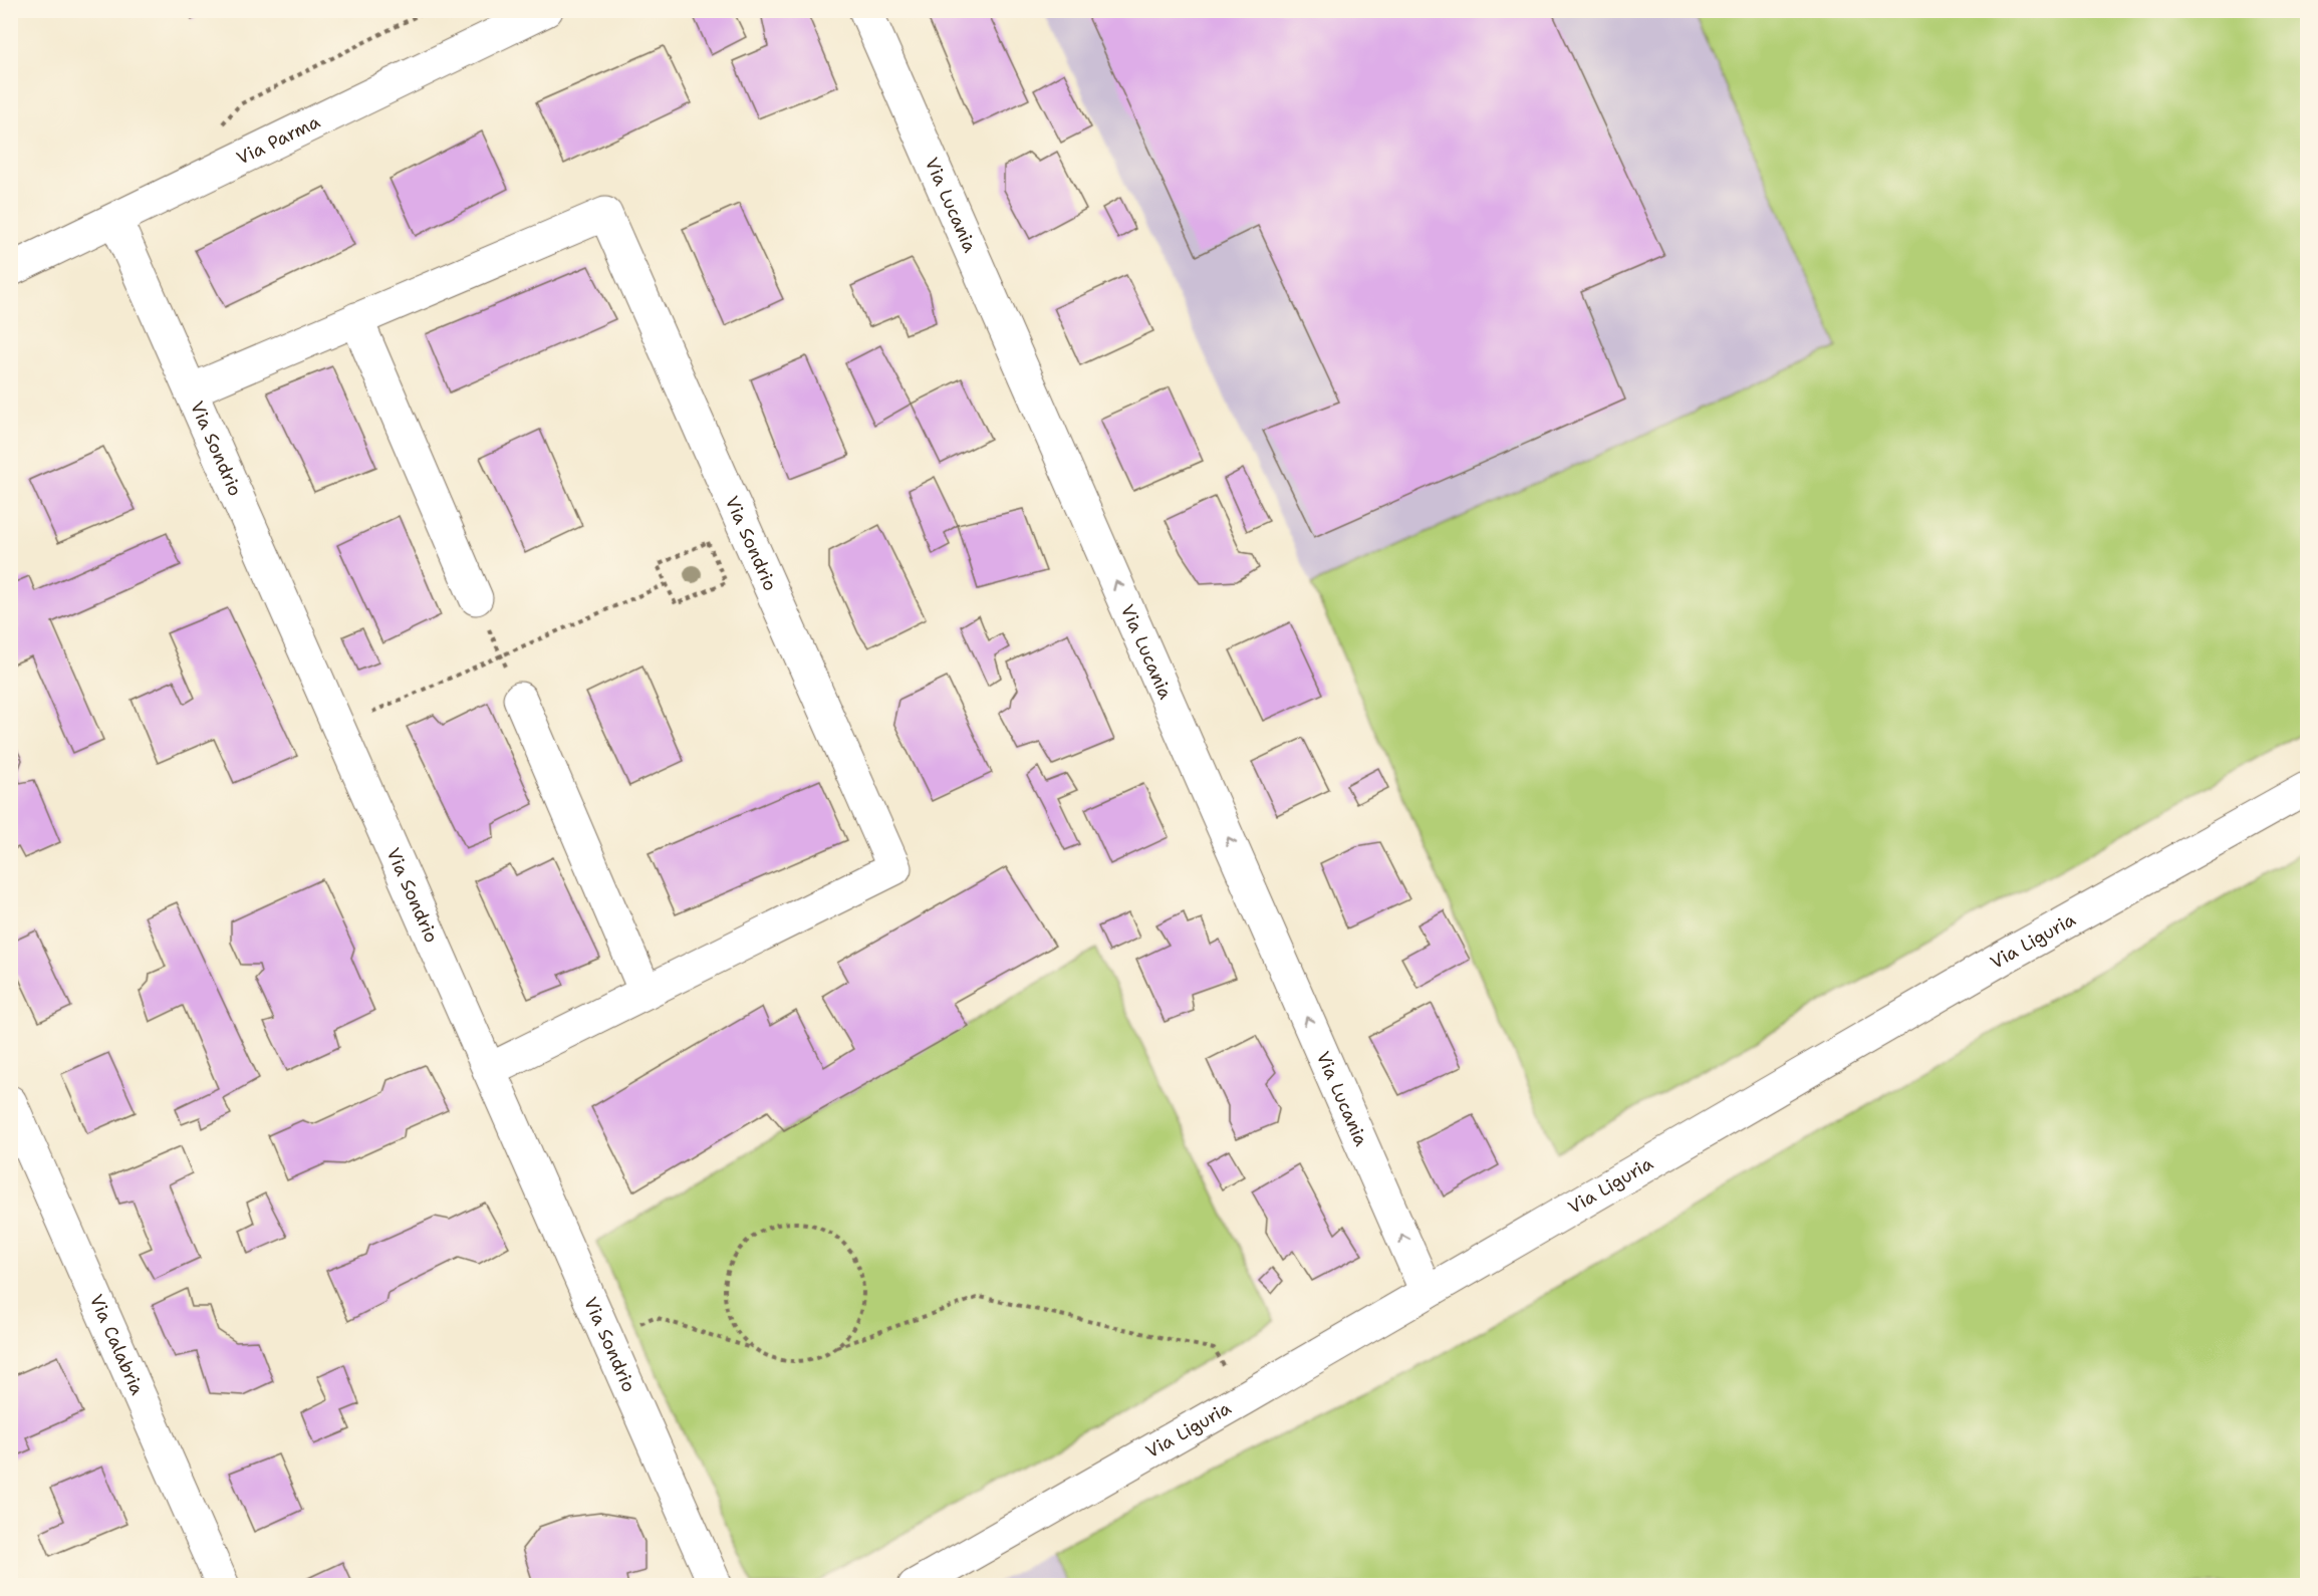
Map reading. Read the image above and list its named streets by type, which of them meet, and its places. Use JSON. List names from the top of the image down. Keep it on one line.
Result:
{"streets":{"street":["Via Parma","Via Lucania","Via Sondrio","Via Liguria","Via Calabria"]},"crossings":[["Via Parma","Via Sondrio"],["Via Lucania","Via Liguria"]],"one_way":["Via Lucania"]}
